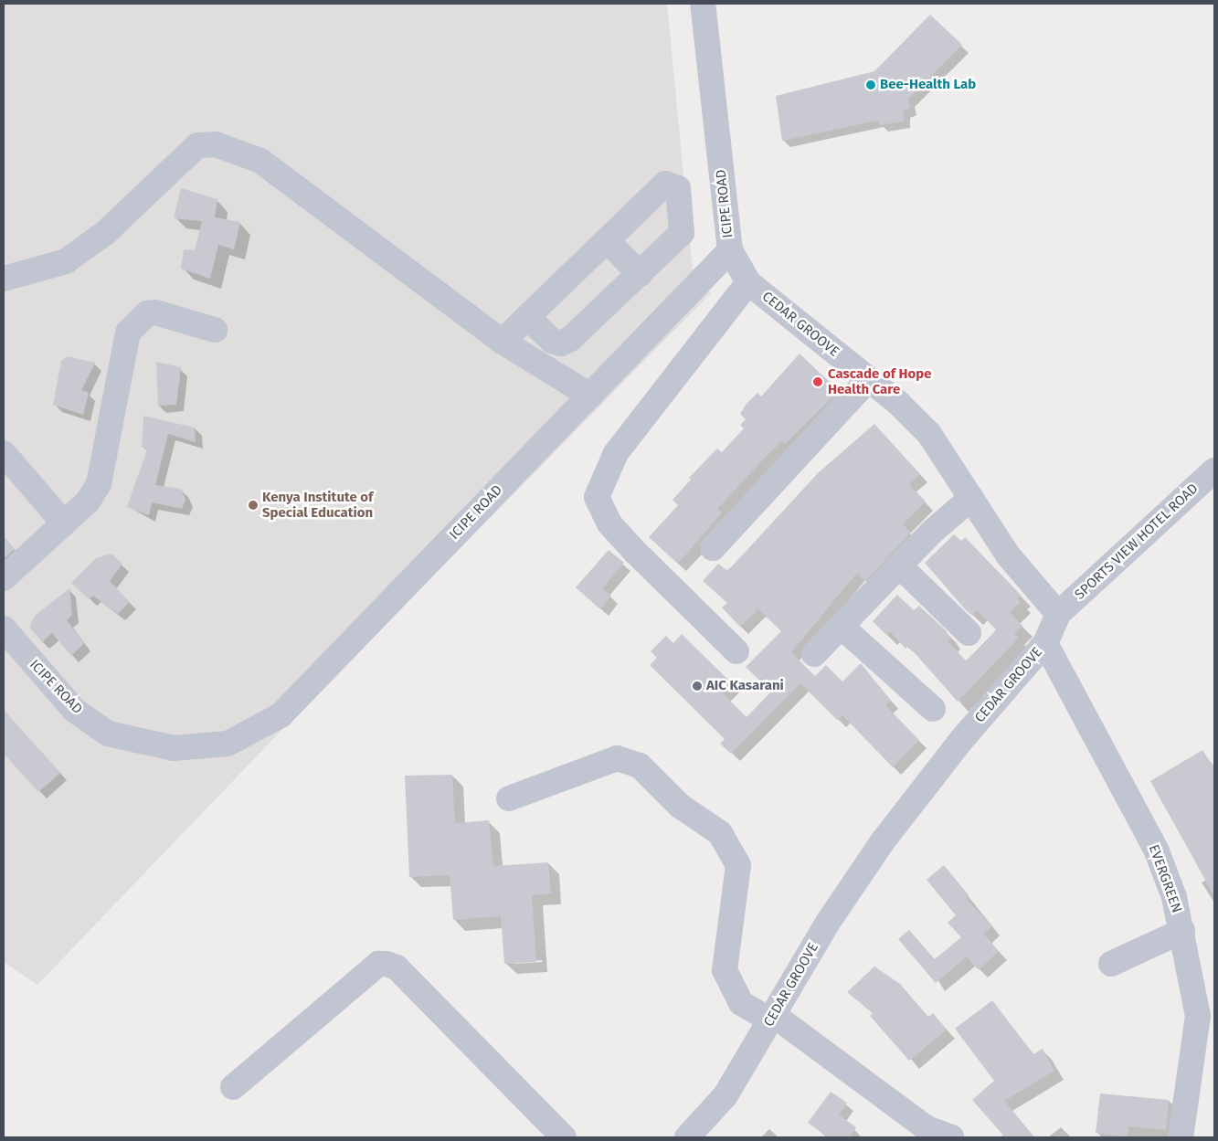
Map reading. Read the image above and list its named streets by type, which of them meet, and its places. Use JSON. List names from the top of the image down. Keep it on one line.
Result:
{"streets":{"street":["ICIPE ROAD","CEDAR GROOVE","SPORTS VIEW HOTEL ROAD","EVERGREEN"]},"crossings":[["ICIPE ROAD","CEDAR GROOVE"],["CEDAR GROOVE","SPORTS VIEW HOTEL ROAD"],["CEDAR GROOVE","EVERGREEN"]],"places":["Bee-Health Lab","Cascade of Hope Health Care","Kenya Institute of Special Education","AIC Kasarani"]}
